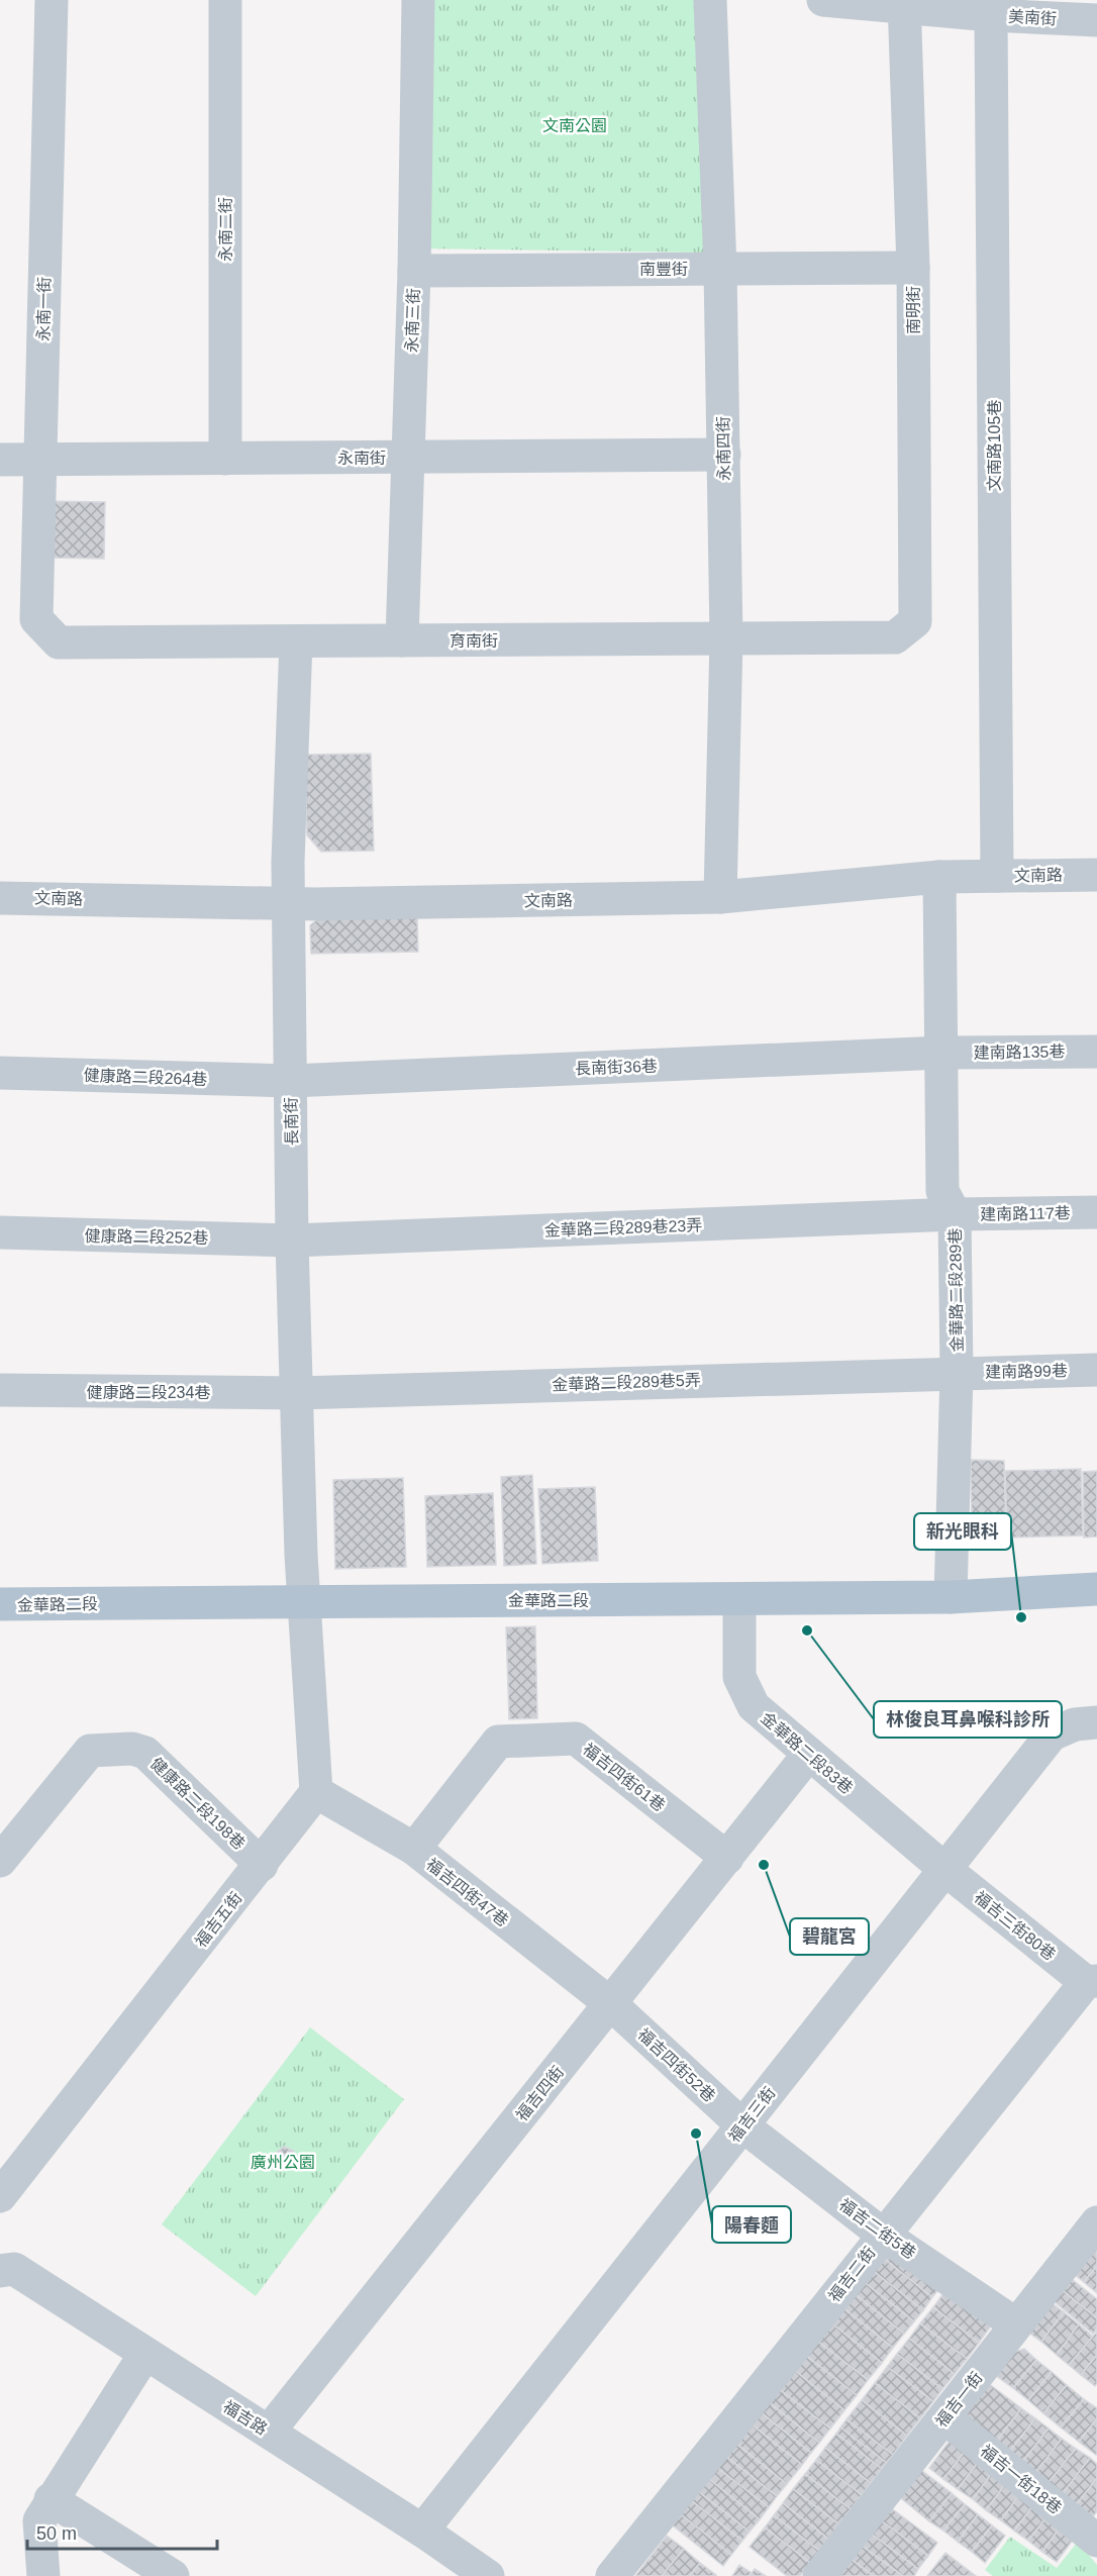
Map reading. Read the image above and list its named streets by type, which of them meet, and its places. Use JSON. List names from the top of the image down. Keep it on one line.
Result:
{"streets":{"main road":["金華路二段"],"street":["美南街","永南二街","南豐街","永南一街","南明街","永南三街","文南路105巷","永南四街","永南街","育南街","文南路","建南路135巷","長南街36巷","健康路二段264巷","長南街","建南路117巷","金華路二段289巷23弄","健康路二段252巷","金華路二段289巷","建南路99巷","金華路二段289巷5弄","健康路二段234巷","金華路二段83巷","福吉四街61巷","健康路二段198巷","福吉四街47巷","福吉五街","福吉三街80巷","福吉四街52巷","福吉四街","福吉三街","福吉二街5巷","福吉二街","福吉一街","福吉路","福吉一街18巷"]},"crossings":[["美南街","南明街"],["美南街","文南路105巷"],["永南二街","永南街"],["南豐街","南明街"],["南豐街","永南三街"],["南豐街","永南四街"],["永南一街","永南街"],["永南一街","育南街"],["南明街","育南街"],["永南三街","永南街"],["永南三街","育南街"],["文南路105巷","文南路"],["永南四街","永南街"],["永南四街","育南街"],["永南四街","文南路"],["育南街","長南街"],["文南路","長南街"],["文南路","金華路二段289巷"],["建南路135巷","長南街36巷"],["建南路135巷","金華路二段289巷"],["長南街36巷","健康路二段264巷"],["長南街36巷","長南街"],["長南街36巷","金華路二段289巷"],["健康路二段264巷","長南街"],["長南街","金華路二段289巷23弄"],["長南街","健康路二段252巷"],["長南街","金華路二段289巷5弄"],["長南街","健康路二段234巷"],["長南街","金華路二段"],["建南路117巷","金華路二段289巷23弄"],["建南路117巷","金華路二段289巷"],["金華路二段289巷23弄","健康路二段252巷"],["金華路二段289巷23弄","金華路二段289巷"],["金華路二段289巷","建南路99巷"],["金華路二段289巷","金華路二段289巷5弄"],["金華路二段289巷","金華路二段"],["建南路99巷","金華路二段289巷5弄"],["金華路二段289巷5弄","健康路二段234巷"],["金華路二段","金華路二段83巷"],["金華路二段83巷","福吉三街80巷"],["金華路二段83巷","福吉四街"],["金華路二段83巷","福吉三街"],["福吉四街61巷","福吉四街47巷"],["福吉四街61巷","福吉四街"],["健康路二段198巷","福吉五街"],["福吉四街47巷","福吉五街"],["福吉四街47巷","福吉四街52巷"],["福吉四街47巷","福吉四街"],["福吉三街80巷","福吉三街"],["福吉三街80巷","福吉二街"],["福吉四街52巷","福吉四街"],["福吉四街52巷","福吉三街"],["福吉四街52巷","福吉二街5巷"],["福吉四街","福吉路"],["福吉三街","福吉二街5巷"],["福吉三街","福吉路"],["福吉二街5巷","福吉二街"],["福吉二街5巷","福吉一街"],["福吉一街","福吉一街18巷"]],"parks":["文南公園","廣州公園"],"places":["新光眼科","林俊良耳鼻喉科診所","碧龍宮","陽春麵"],"scale_bar":"50 m"}
